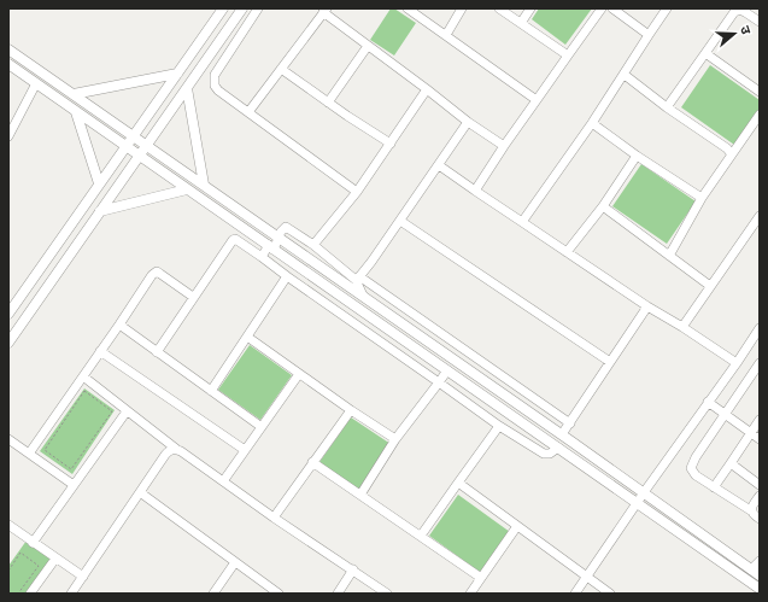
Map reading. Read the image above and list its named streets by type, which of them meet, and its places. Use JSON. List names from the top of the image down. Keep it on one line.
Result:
{"north":"right"}
